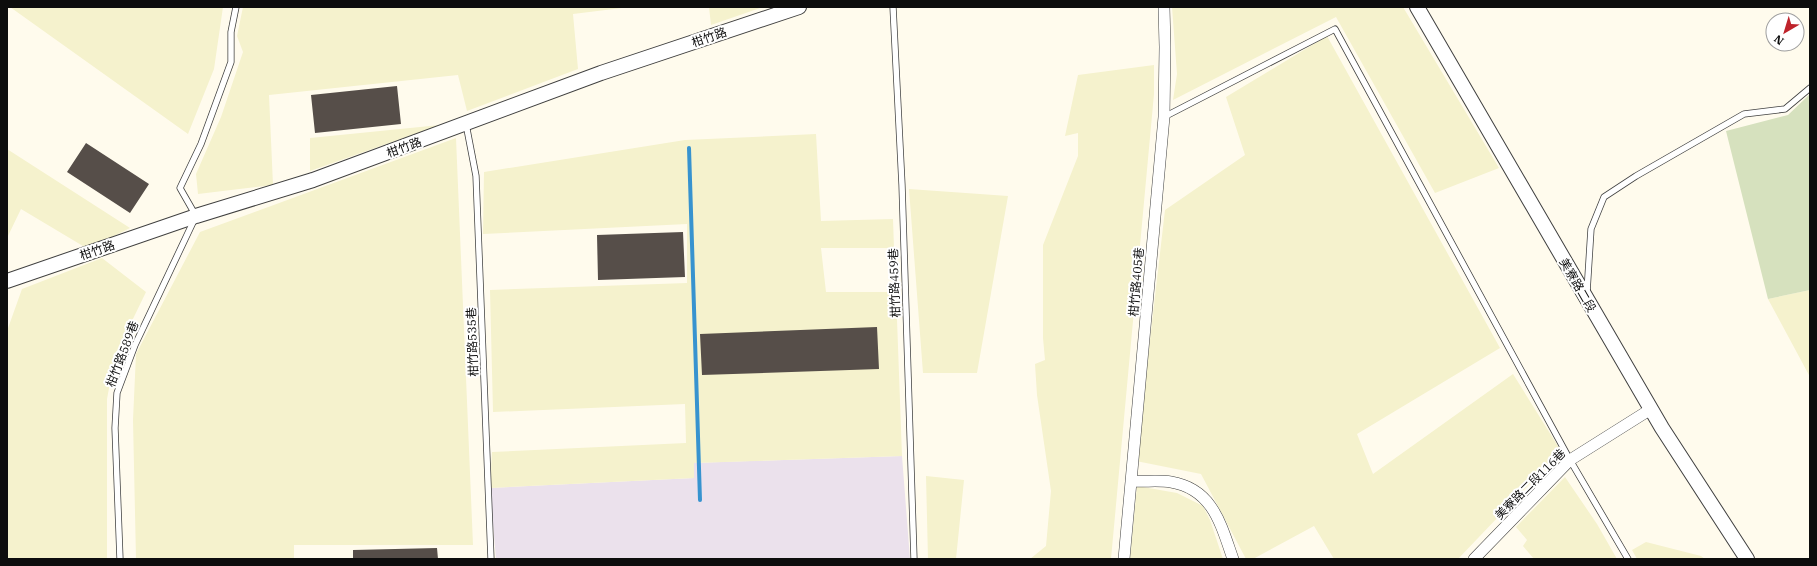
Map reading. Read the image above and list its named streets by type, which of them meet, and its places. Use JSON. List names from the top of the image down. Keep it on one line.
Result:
{"streets":{"street":["柑竹路","柑竹路405巷","美寮路二段","美寮路二段116巷"],"lane":["柑竹路459巷","柑竹路535巷","柑竹路589巷"]},"crossings":[["柑竹路","柑竹路535巷"],["柑竹路","柑竹路589巷"],["美寮路二段","美寮路二段116巷"]],"north":"bottom left"}
